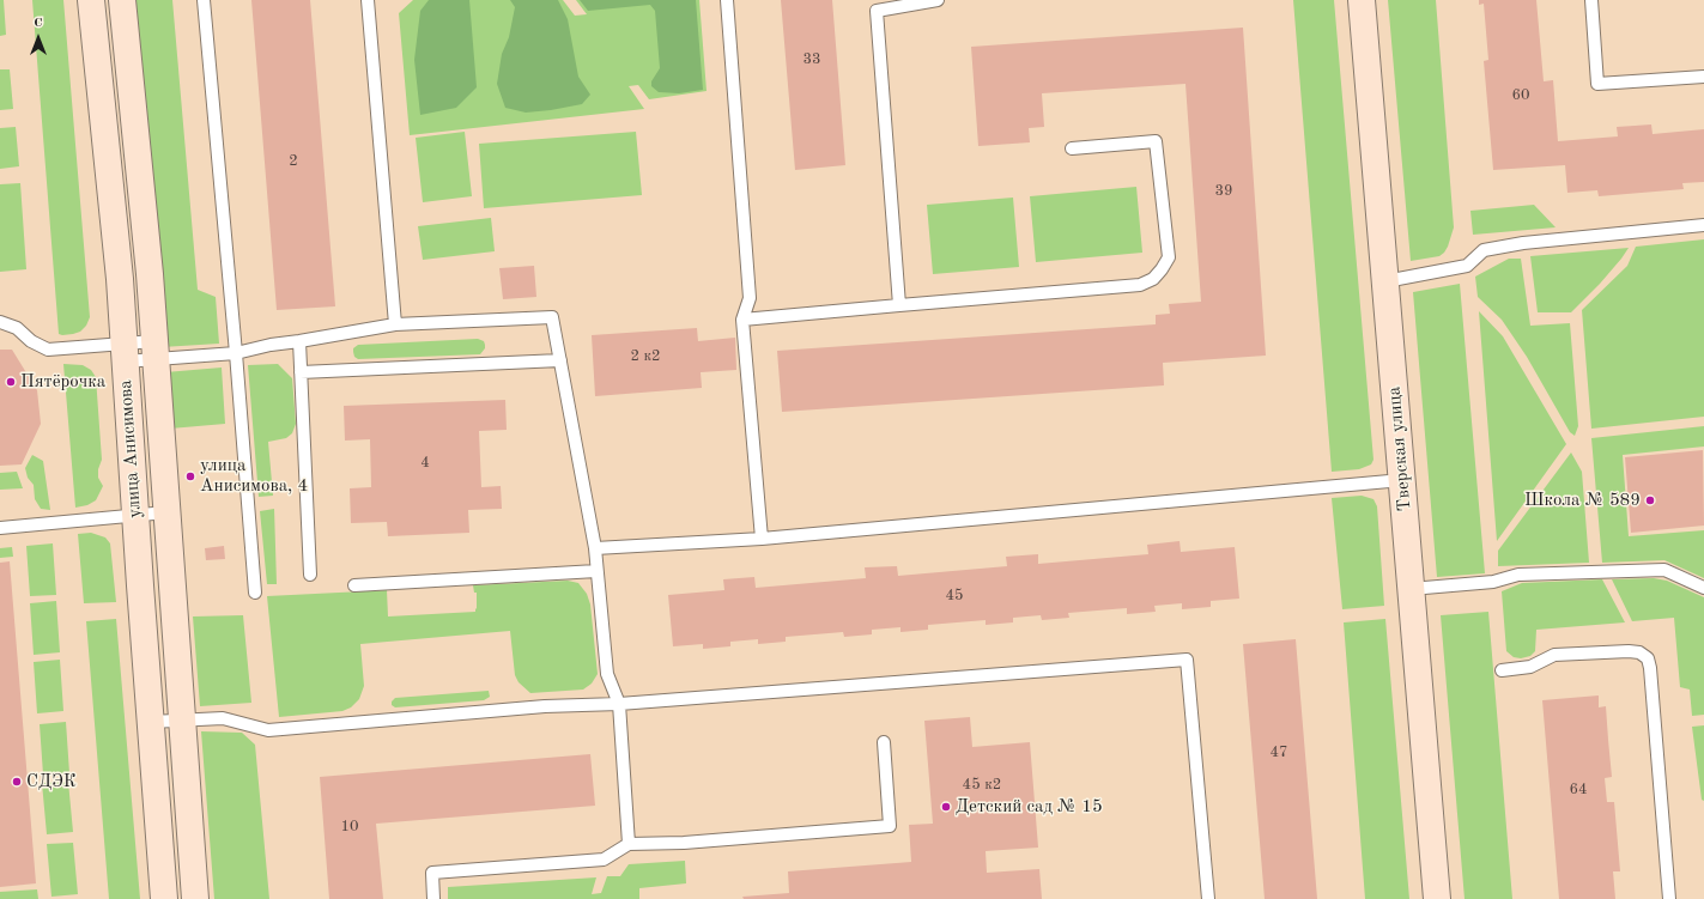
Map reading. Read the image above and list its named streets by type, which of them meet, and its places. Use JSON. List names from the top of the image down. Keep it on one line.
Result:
{"streets":{"main road":["улица Анисимова","Тверская улица"]},"places":["Пятёрочка","улица Анисимова, 4","Школа № 589","СДЭК","Детский сад № 15"],"house_numbers":["33","60","2","39","2 к2","4","45","47","45 к2","64","10"],"north":"top"}
